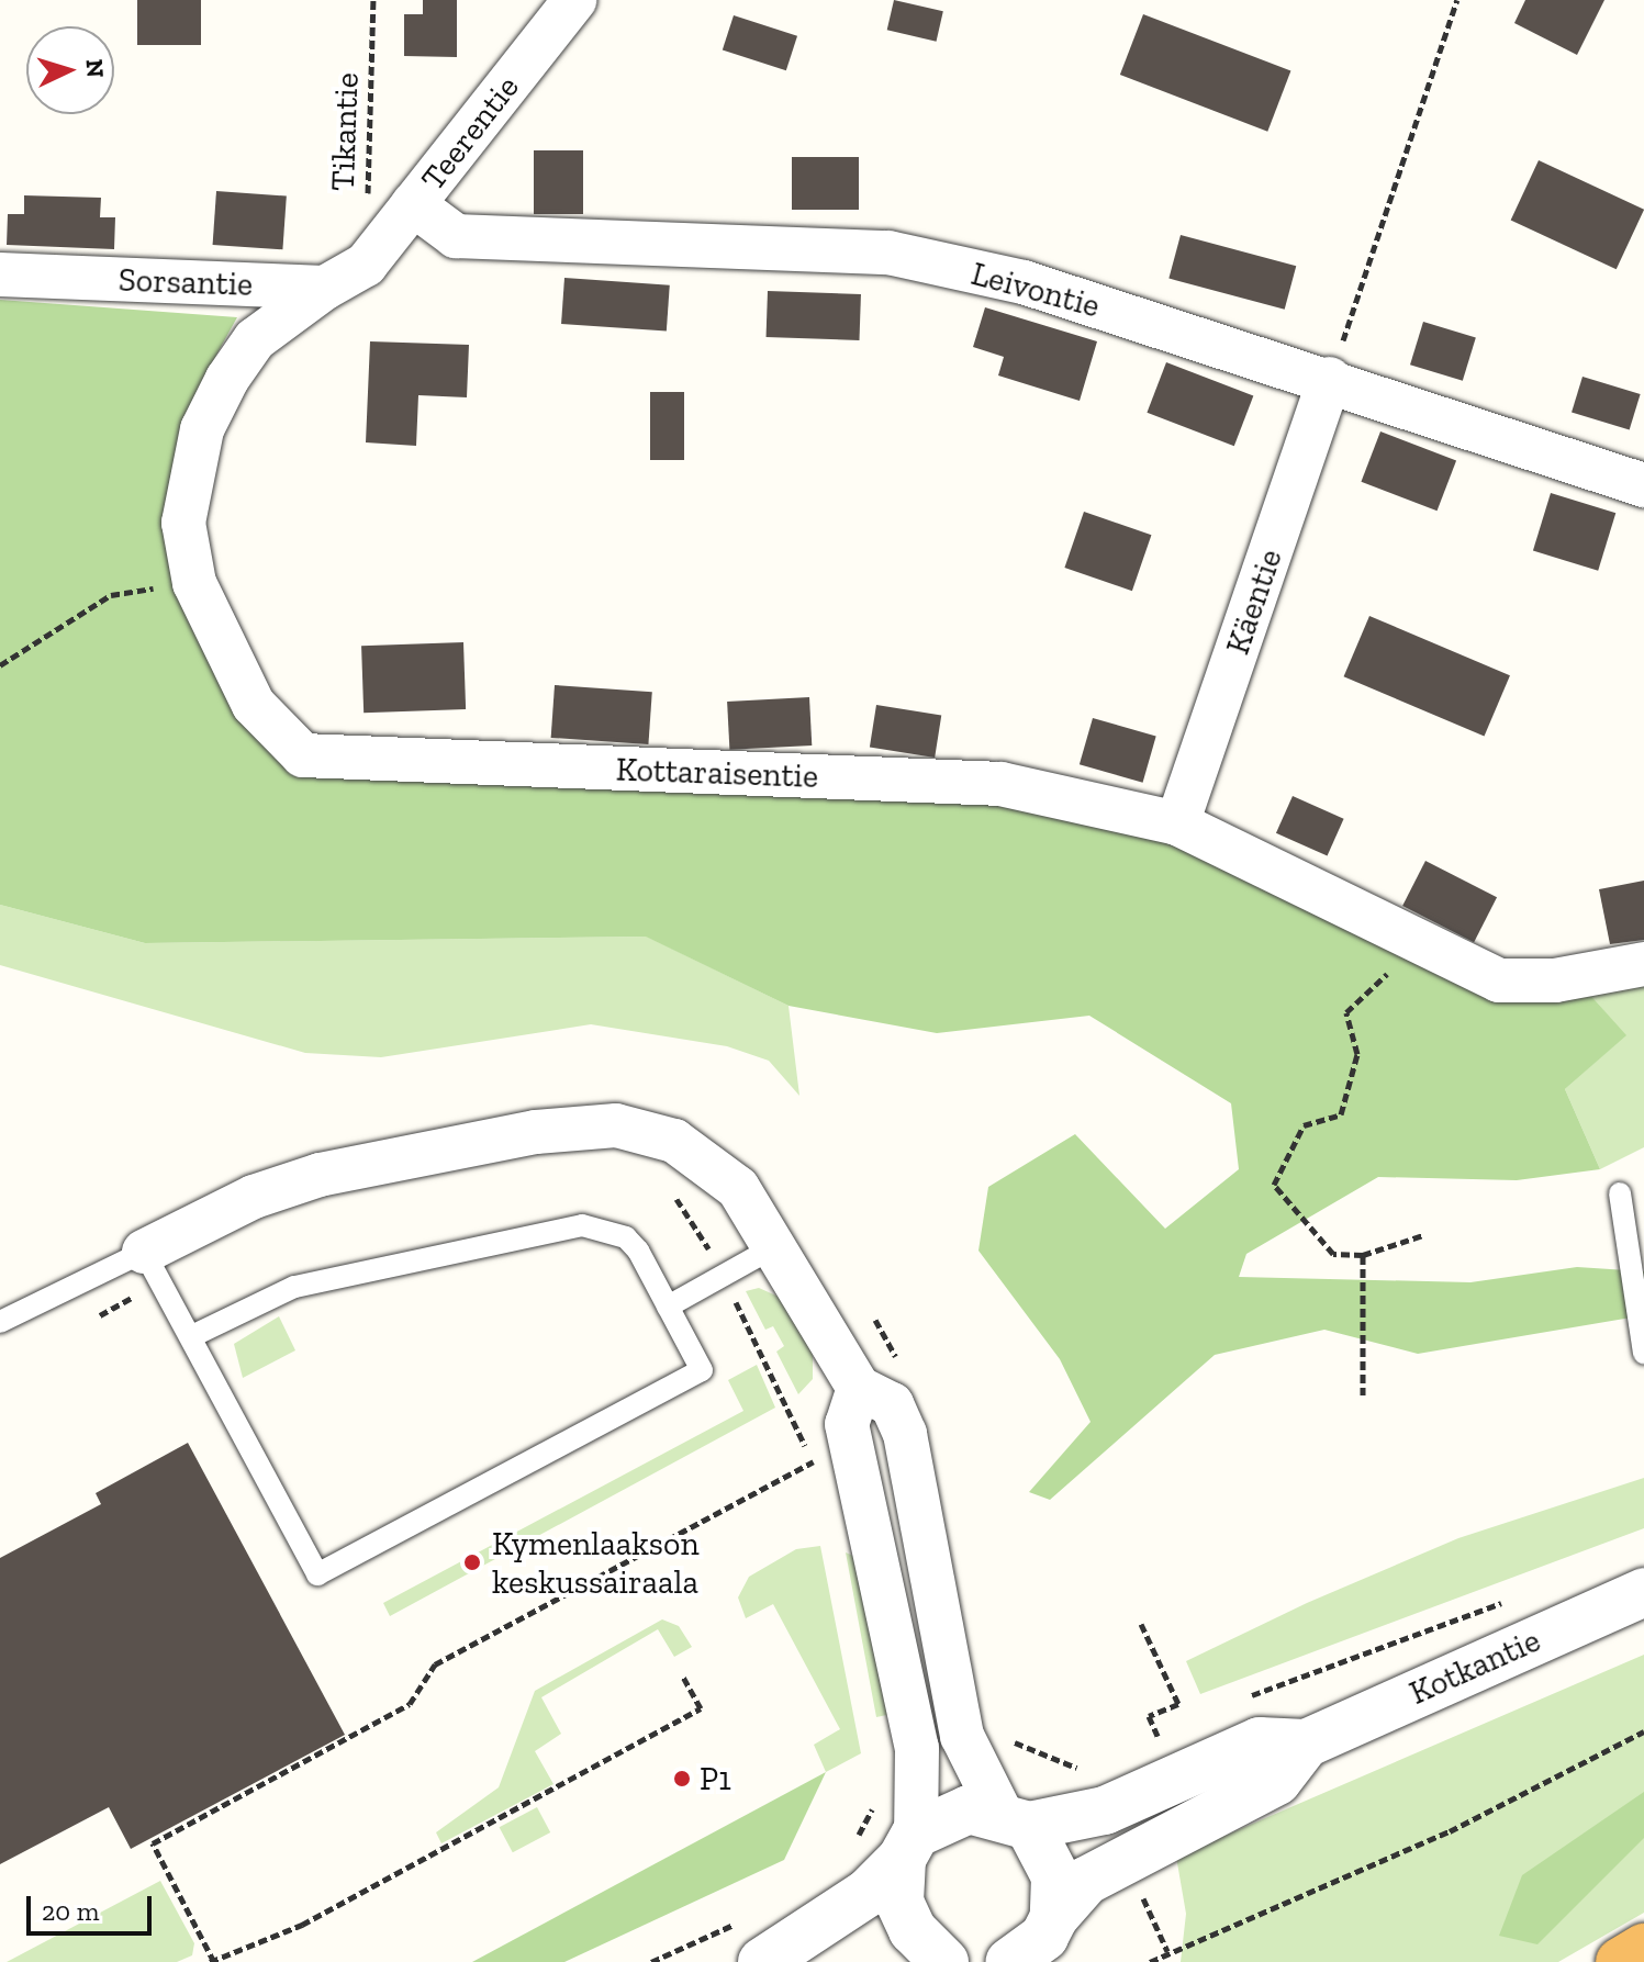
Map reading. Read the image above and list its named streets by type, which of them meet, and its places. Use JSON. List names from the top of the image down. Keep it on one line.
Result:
{"streets":{"street":["Teerentie","Sorsantie","Leivontie","Käentie","Kottaraisentie","Kotkantie"],"path":["Tikantie"]},"crossings":[["Teerentie","Sorsantie"],["Teerentie","Leivontie"],["Teerentie","Kottaraisentie"],["Sorsantie","Kottaraisentie"],["Leivontie","Käentie"],["Käentie","Kottaraisentie"]],"places":["Kymenlaakson keskussairaala","P1"],"scale_bar":"20 m","north":"right"}
